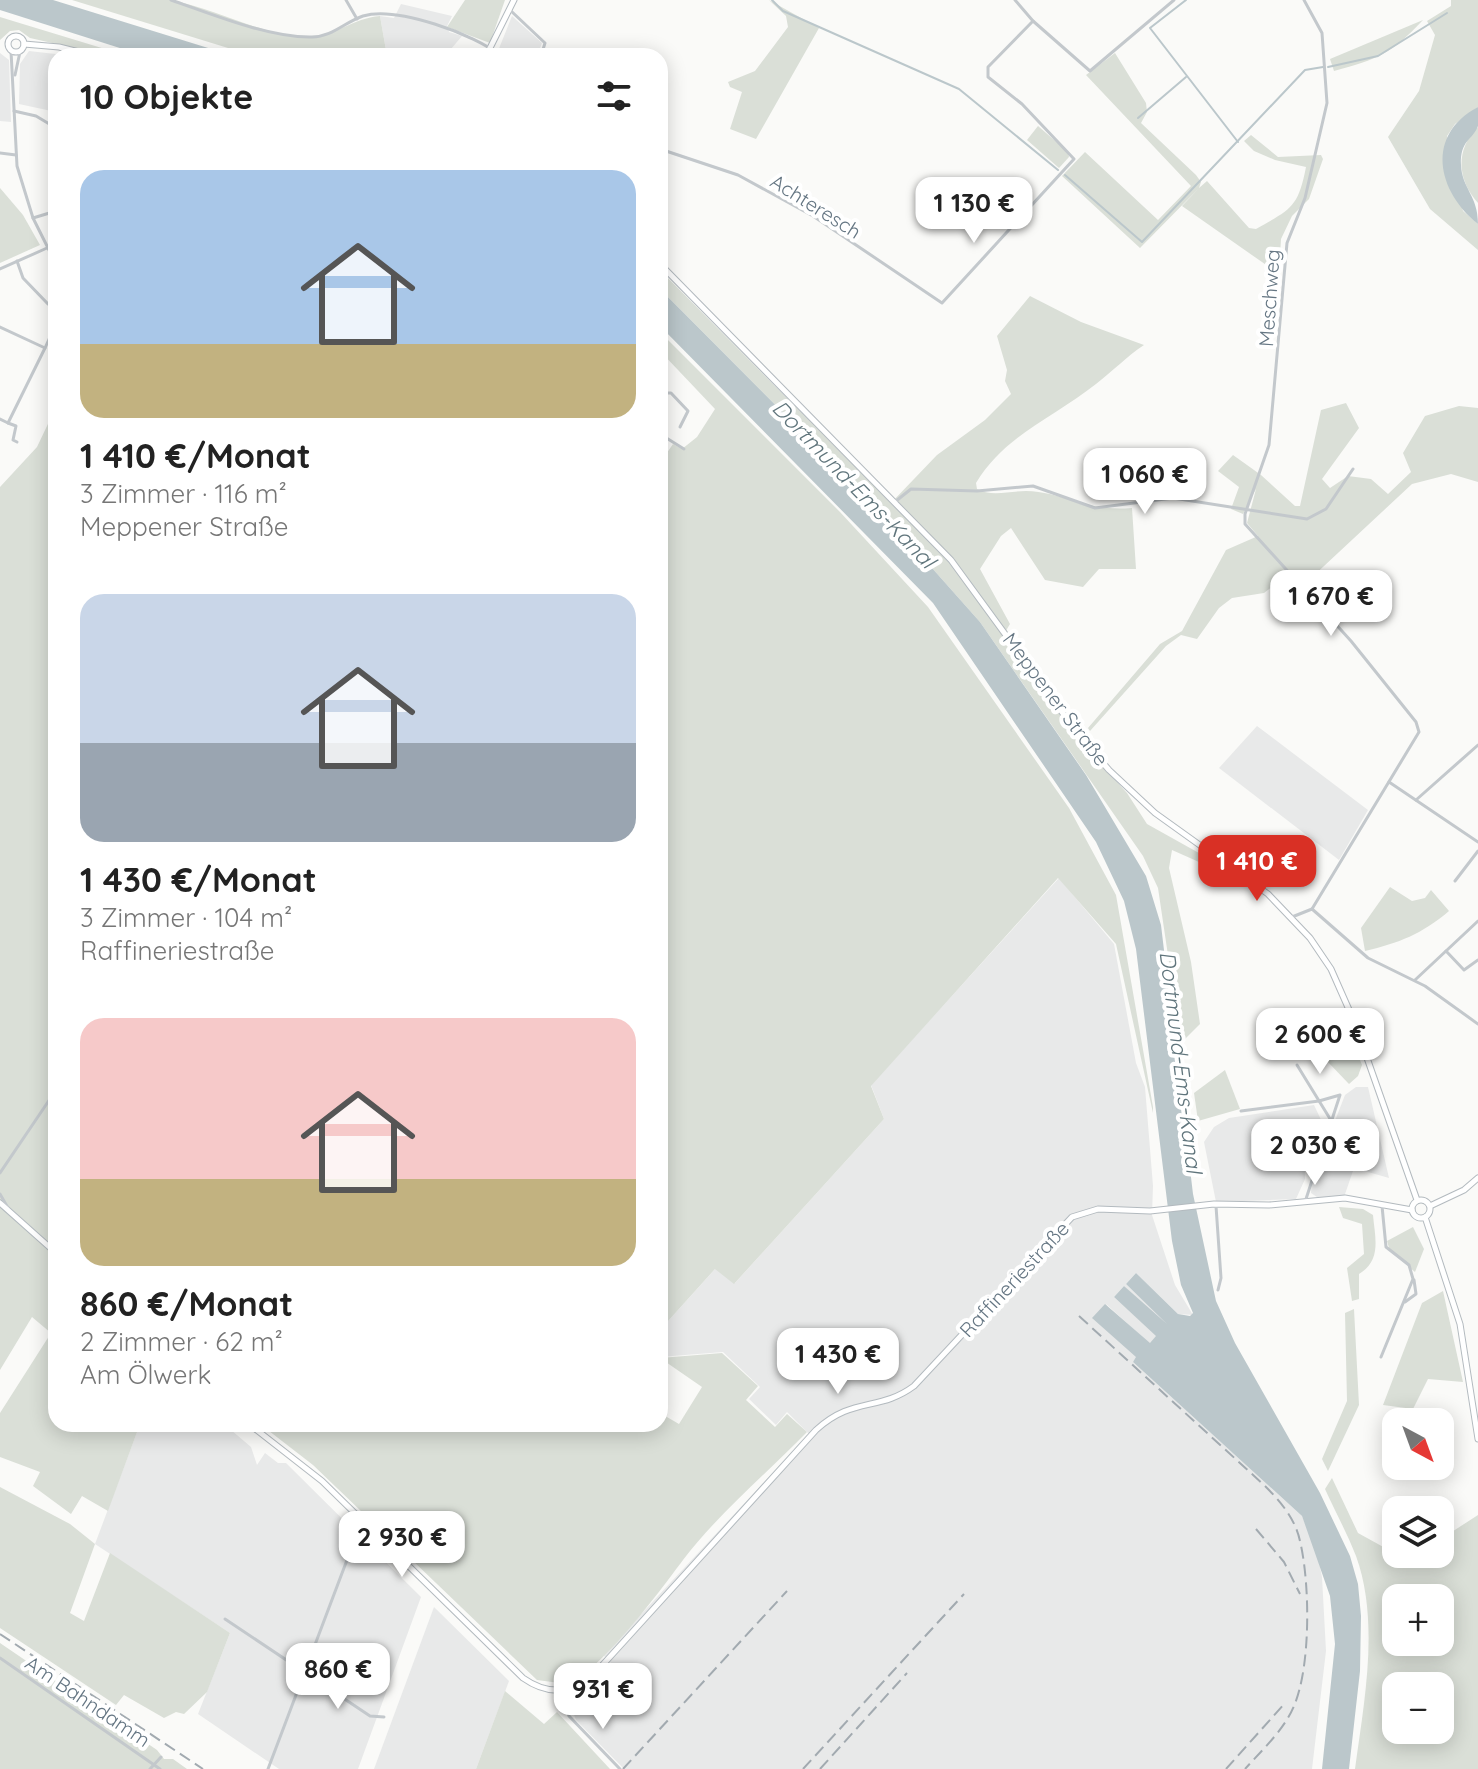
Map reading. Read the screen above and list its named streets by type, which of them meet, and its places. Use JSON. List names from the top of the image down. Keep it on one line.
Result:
{"streets":{"main road":["Meppener Straße","Raffineriestraße"],"street":["Achteresch","Meschweg","Am Bahndamm"]},"crossings":[["Meppener Straße","Raffineriestraße"]],"water":["Dortmund-Ems-Kanal"],"north":"bottom right","page":{"heading":"10 Objekte","list":[{"name":"1 410 €/Monat","note":"3 Zimmer · 116 m² · Meppener Straße"},{"name":"1 430 €/Monat","note":"3 Zimmer · 104 m² · Raffineriestraße"},{"name":"860 €/Monat","note":"2 Zimmer · 62 m² · Am Ölwerk"}],"price":["1 130 €","1 060 €","1 670 €","1 410 €","2 600 €","2 030 €","1 430 €","2 930 €","860 €","931 €"],"map_buttons":["+","−"]}}
